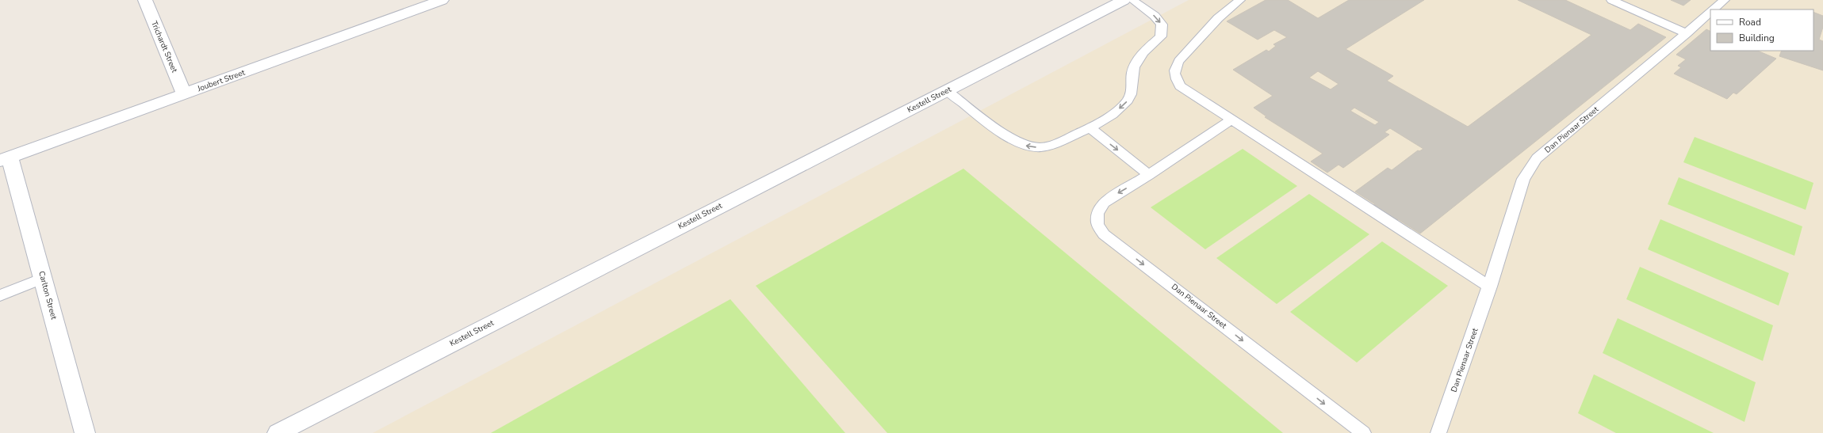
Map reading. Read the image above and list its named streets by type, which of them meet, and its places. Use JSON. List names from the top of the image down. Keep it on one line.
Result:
{"streets":{"street":["Trichardt Street","Joubert Street","Kestell Street","Carlton Street"],"lane":["Dan Pienaar Street"]},"crossings":[["Trichardt Street","Joubert Street"],["Joubert Street","Carlton Street"]],"legend":["Road","Building"]}
